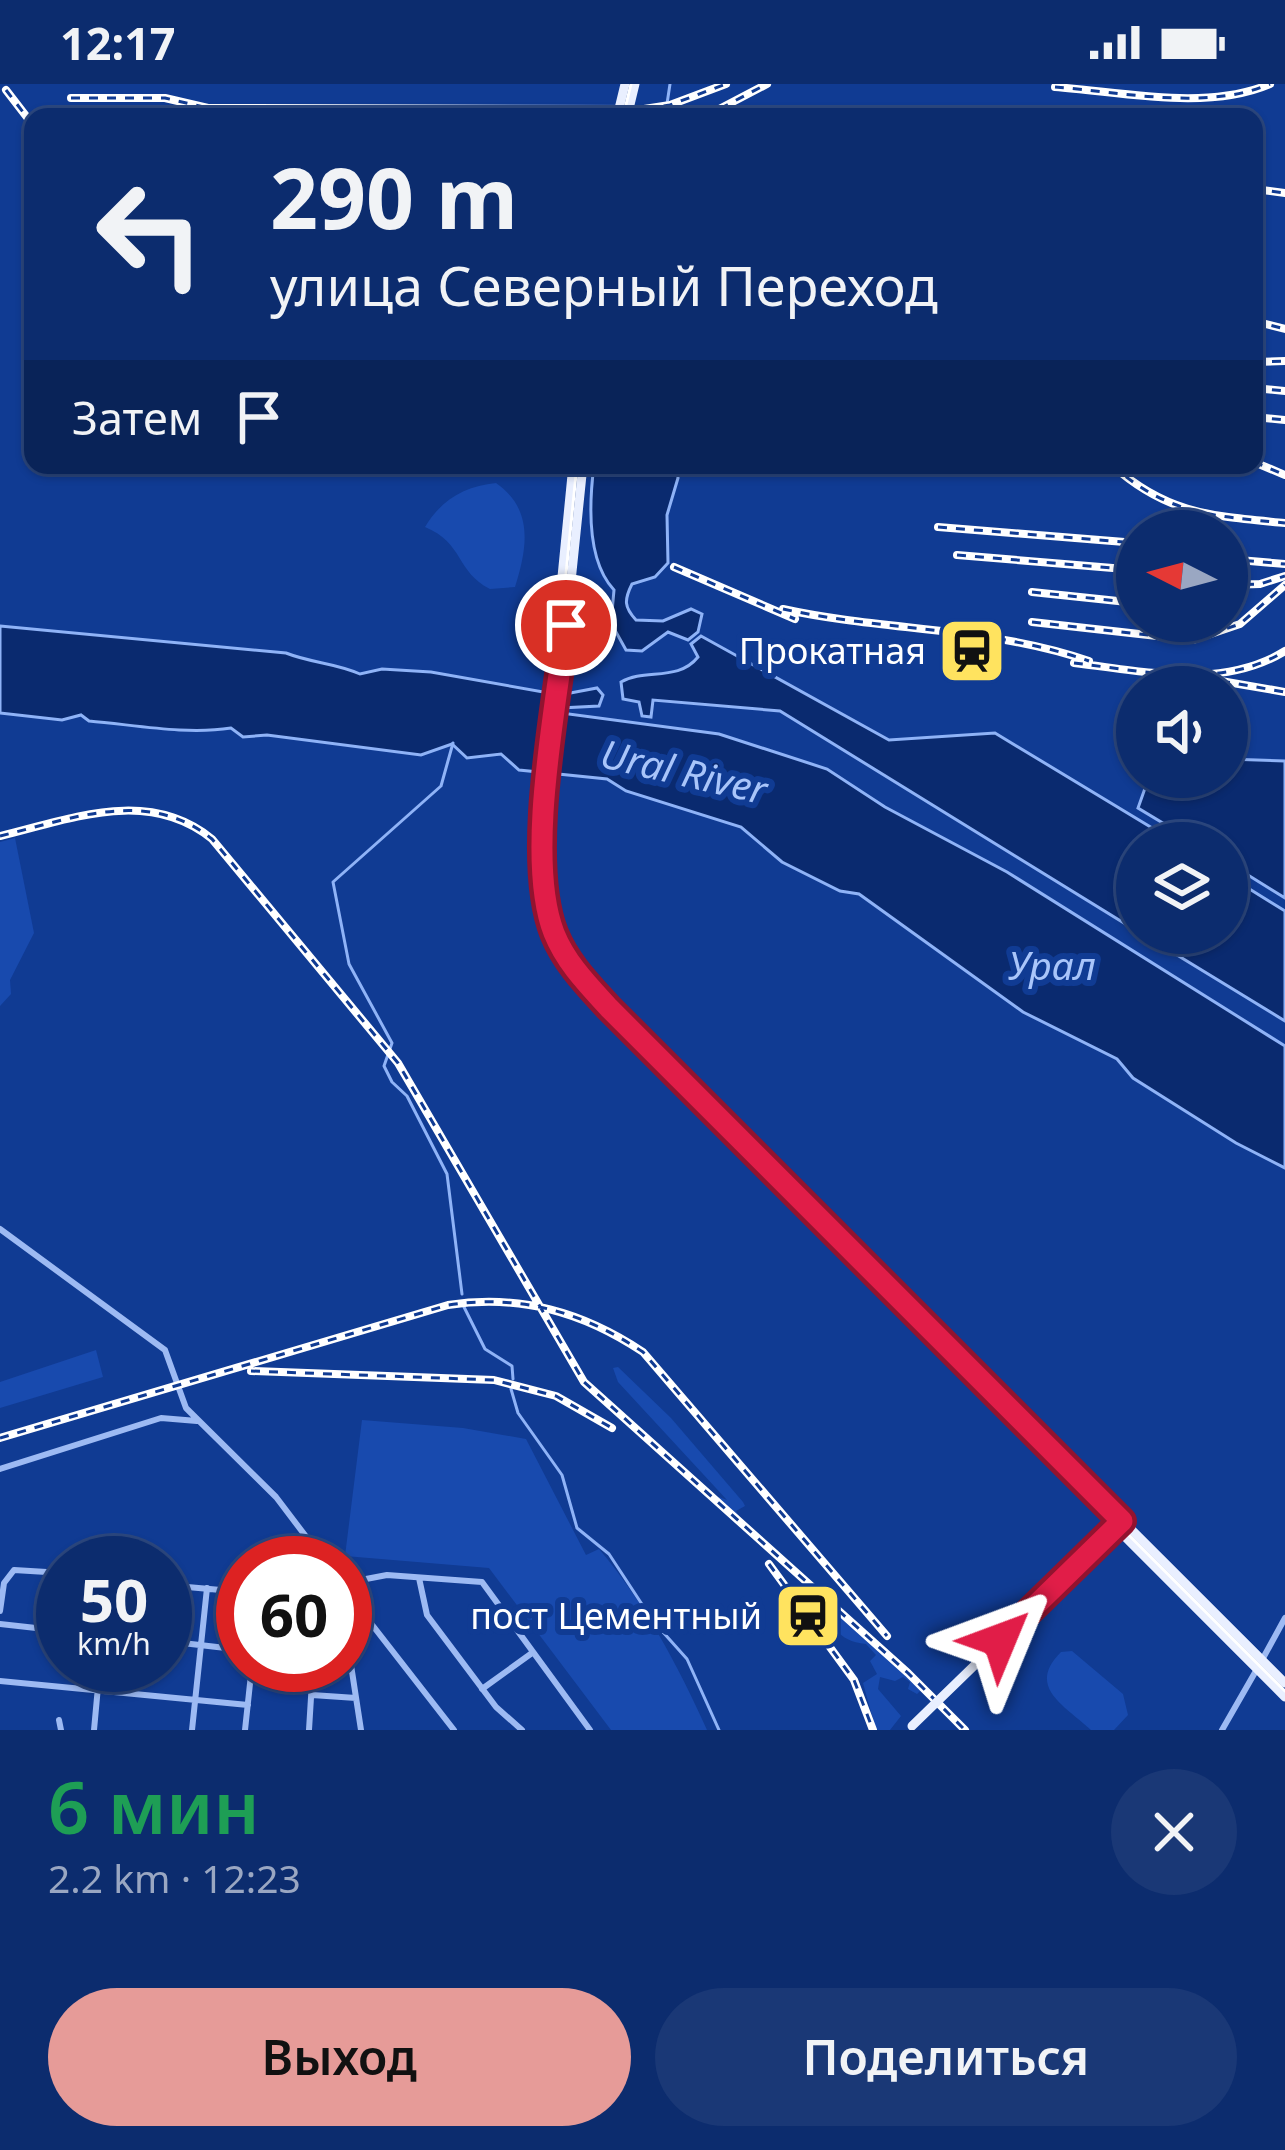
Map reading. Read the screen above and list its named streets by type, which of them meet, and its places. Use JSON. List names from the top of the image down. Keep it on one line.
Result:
{"water":["Ural River","Урал"],"places":{"station":["Прокатная","пост Цементный"]},"north":"left","page":{"status":"12:17","turn":["290 m","улица Северный Переход"],"then":"Затем","speed":"50 km/h","limit":"60","heading":["6 мин","2.2 km · 12:23"],"buttons":["Выход","Поделиться"]}}
